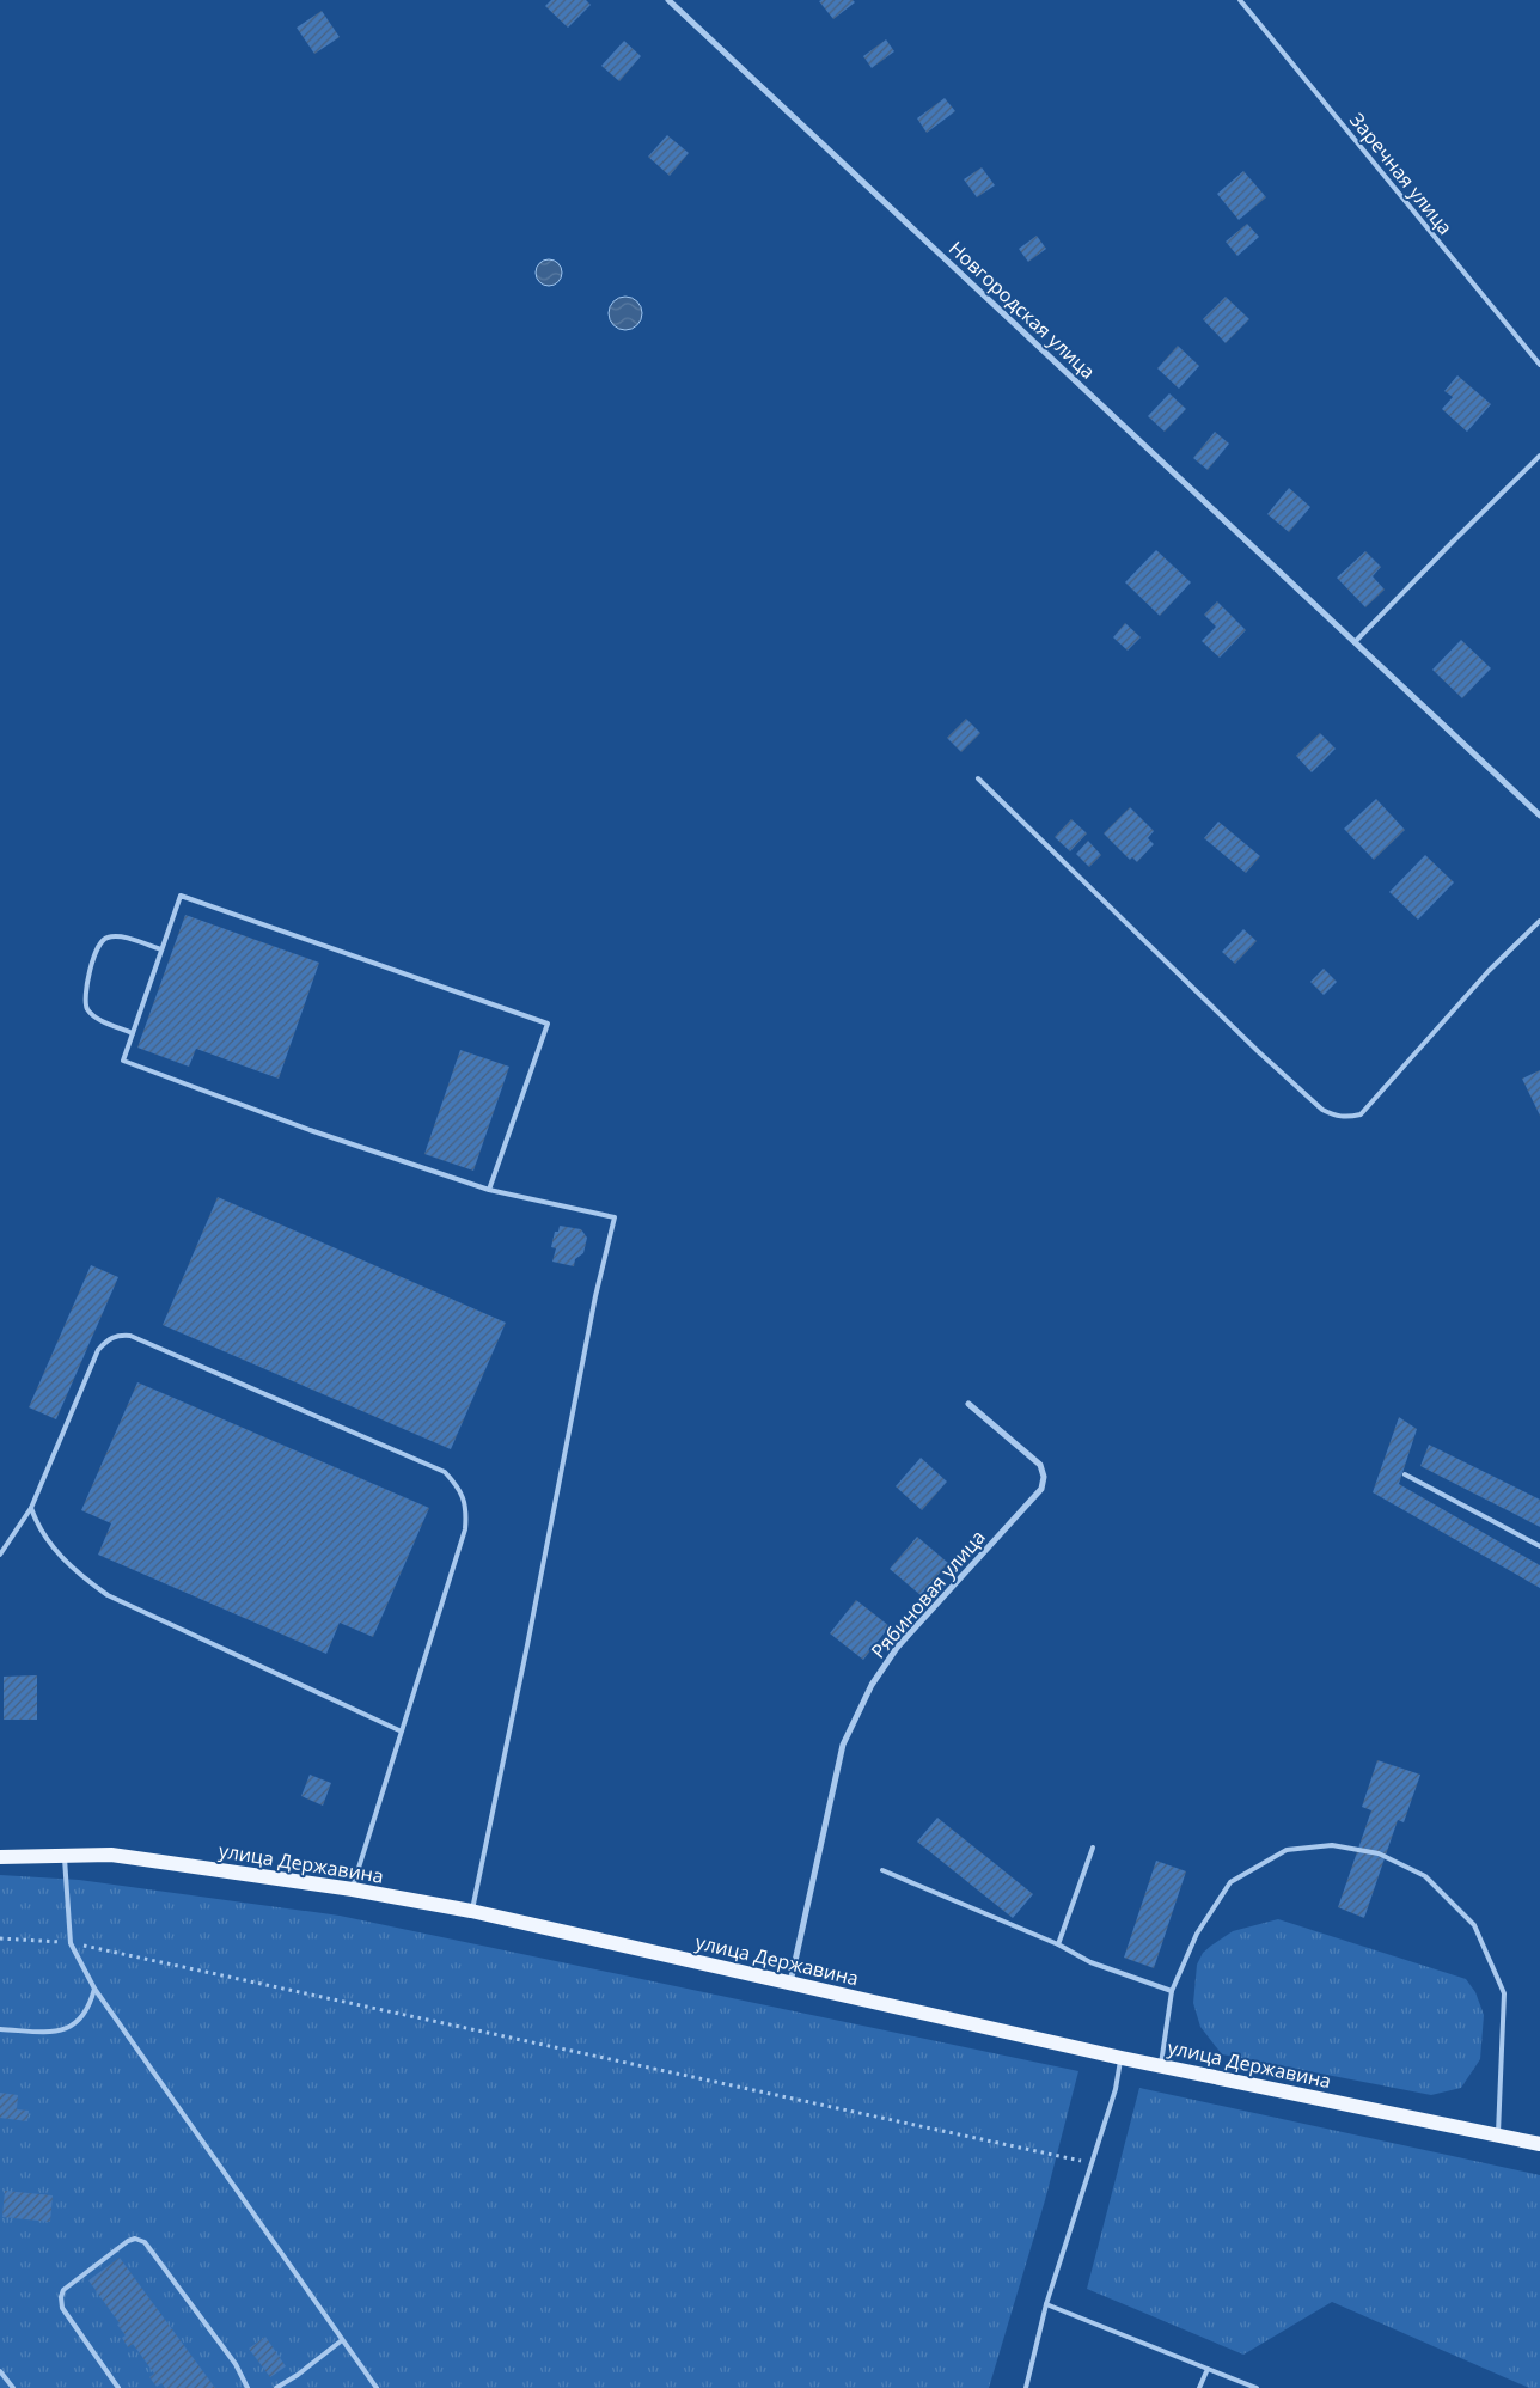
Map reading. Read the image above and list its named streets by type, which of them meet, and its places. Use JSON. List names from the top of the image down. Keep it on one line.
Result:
{"streets":{"main road":["улица Державина"],"street":["Новгородская улица","Рябиновая улица"],"lane":["Заречная улица"]},"crossings":[["Рябиновая улица","улица Державина"]]}
